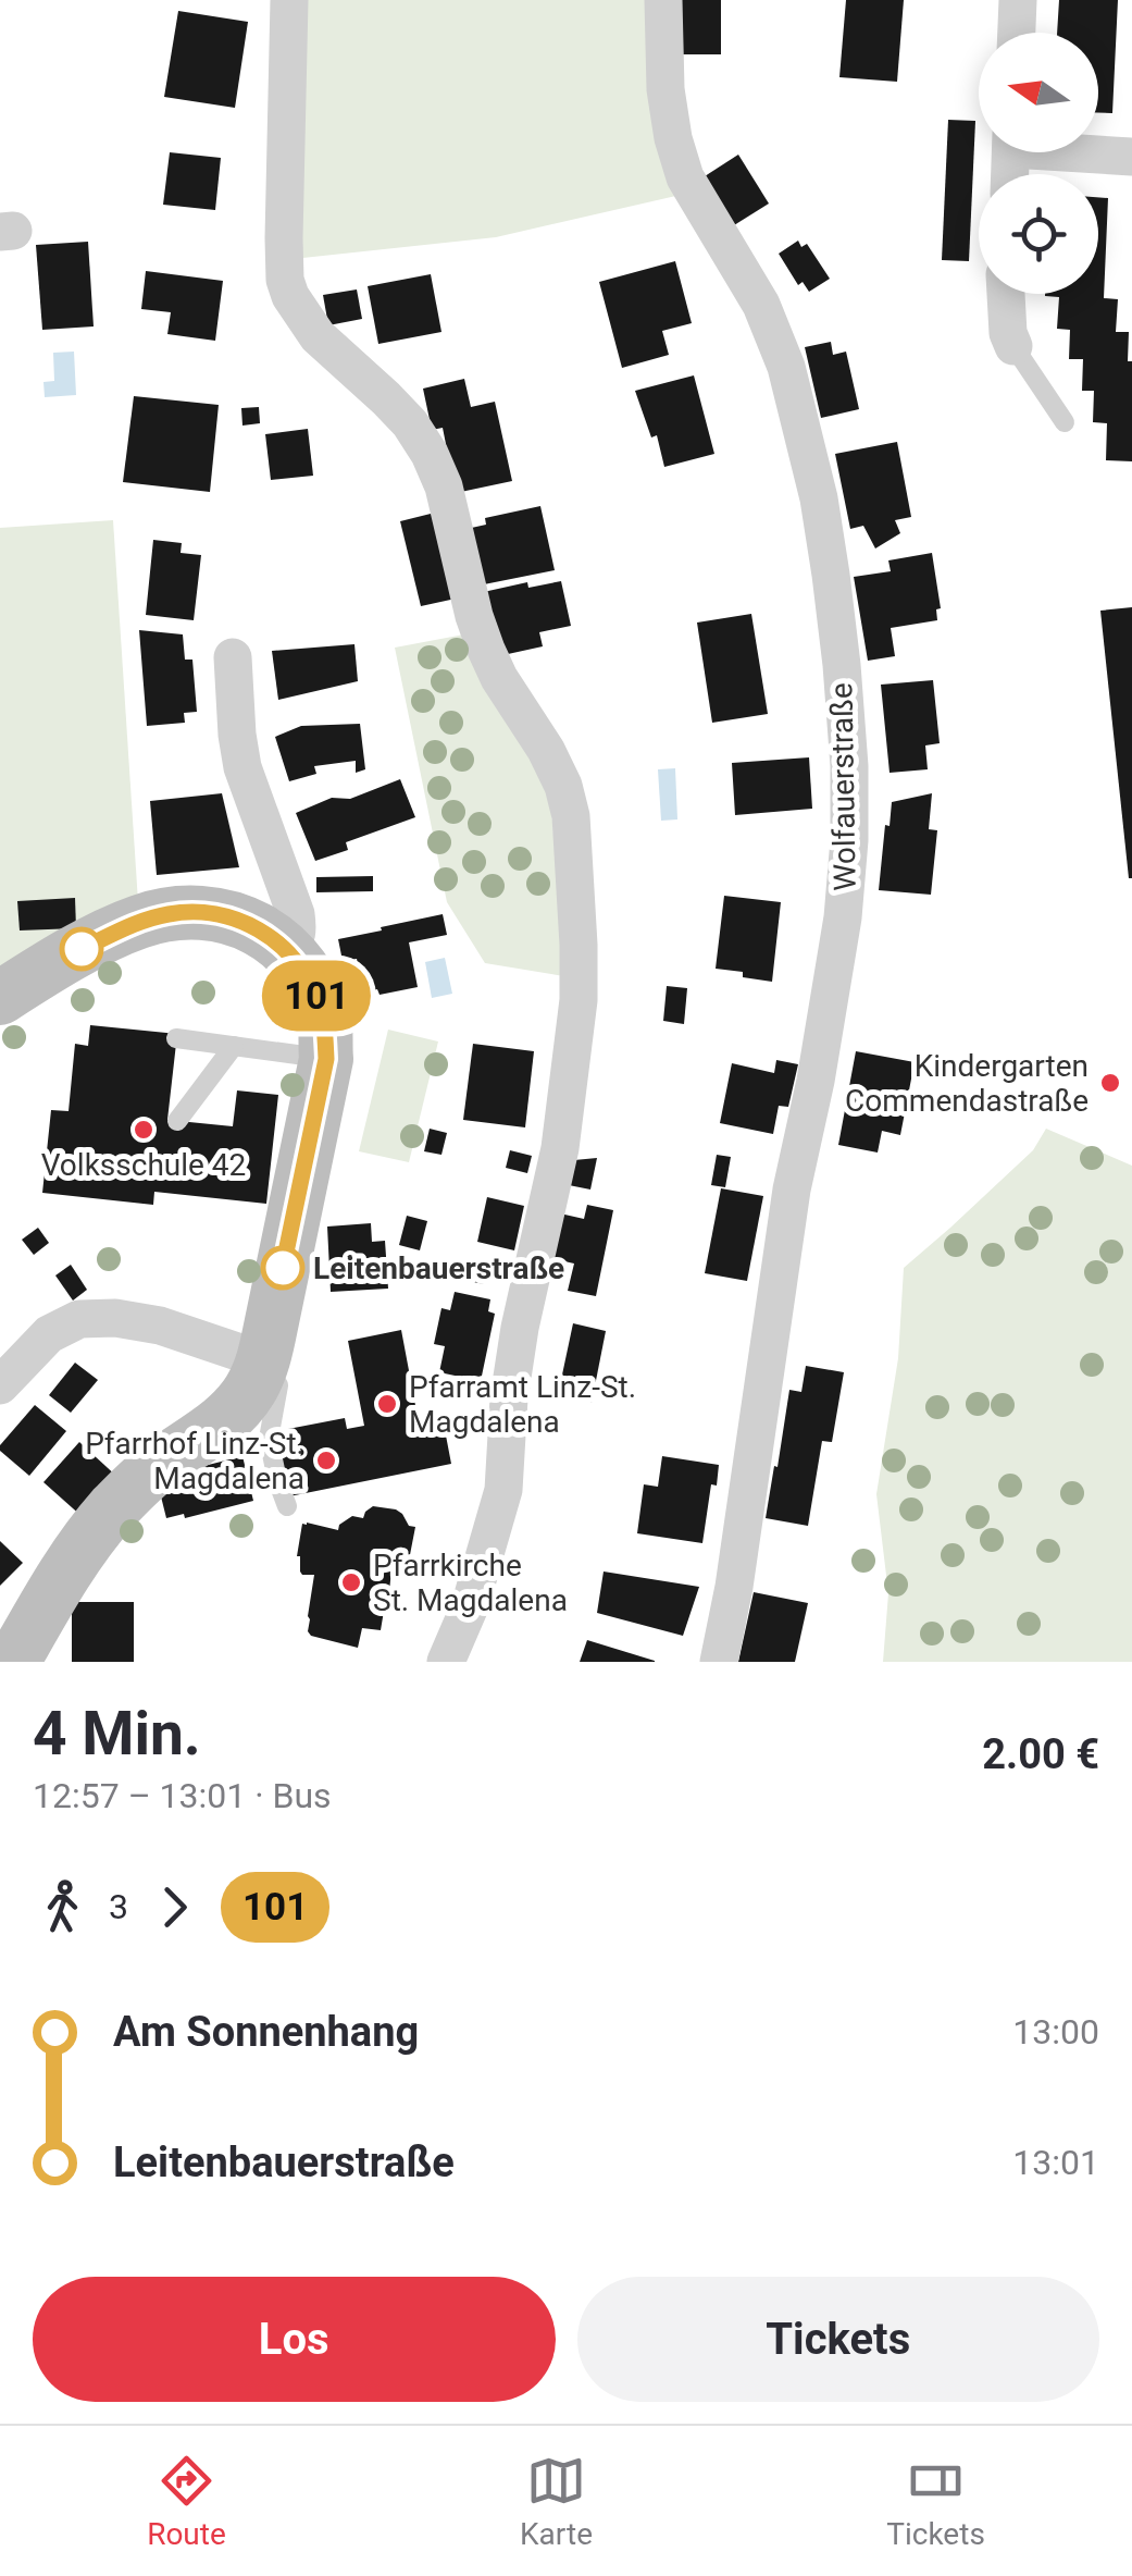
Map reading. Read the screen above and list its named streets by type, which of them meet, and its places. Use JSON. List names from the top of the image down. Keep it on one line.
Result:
{"streets":{"street":["Wolfauerstraße"]},"places":["Kindergarten Commendastraße","Volksschule 42","Leitenbauerstraße","Pfarramt Linz-St. Magdalena","Pfarrhof Linz-St. Magdalena","Pfarrkirche St. Magdalena"],"lines":["bus line 101"],"north":"left","page":{"on_map":"101","heading":["4 Min.","12:57 – 13:01 · Bus","2.00 €"],"legs":["3","101"],"list":[{"name":"Am Sonnenhang","value":"13:00"},{"name":"Leitenbauerstraße","value":"13:01"}],"buttons":["Los","Tickets"],"tabs":["Route","Karte","Tickets"]}}
